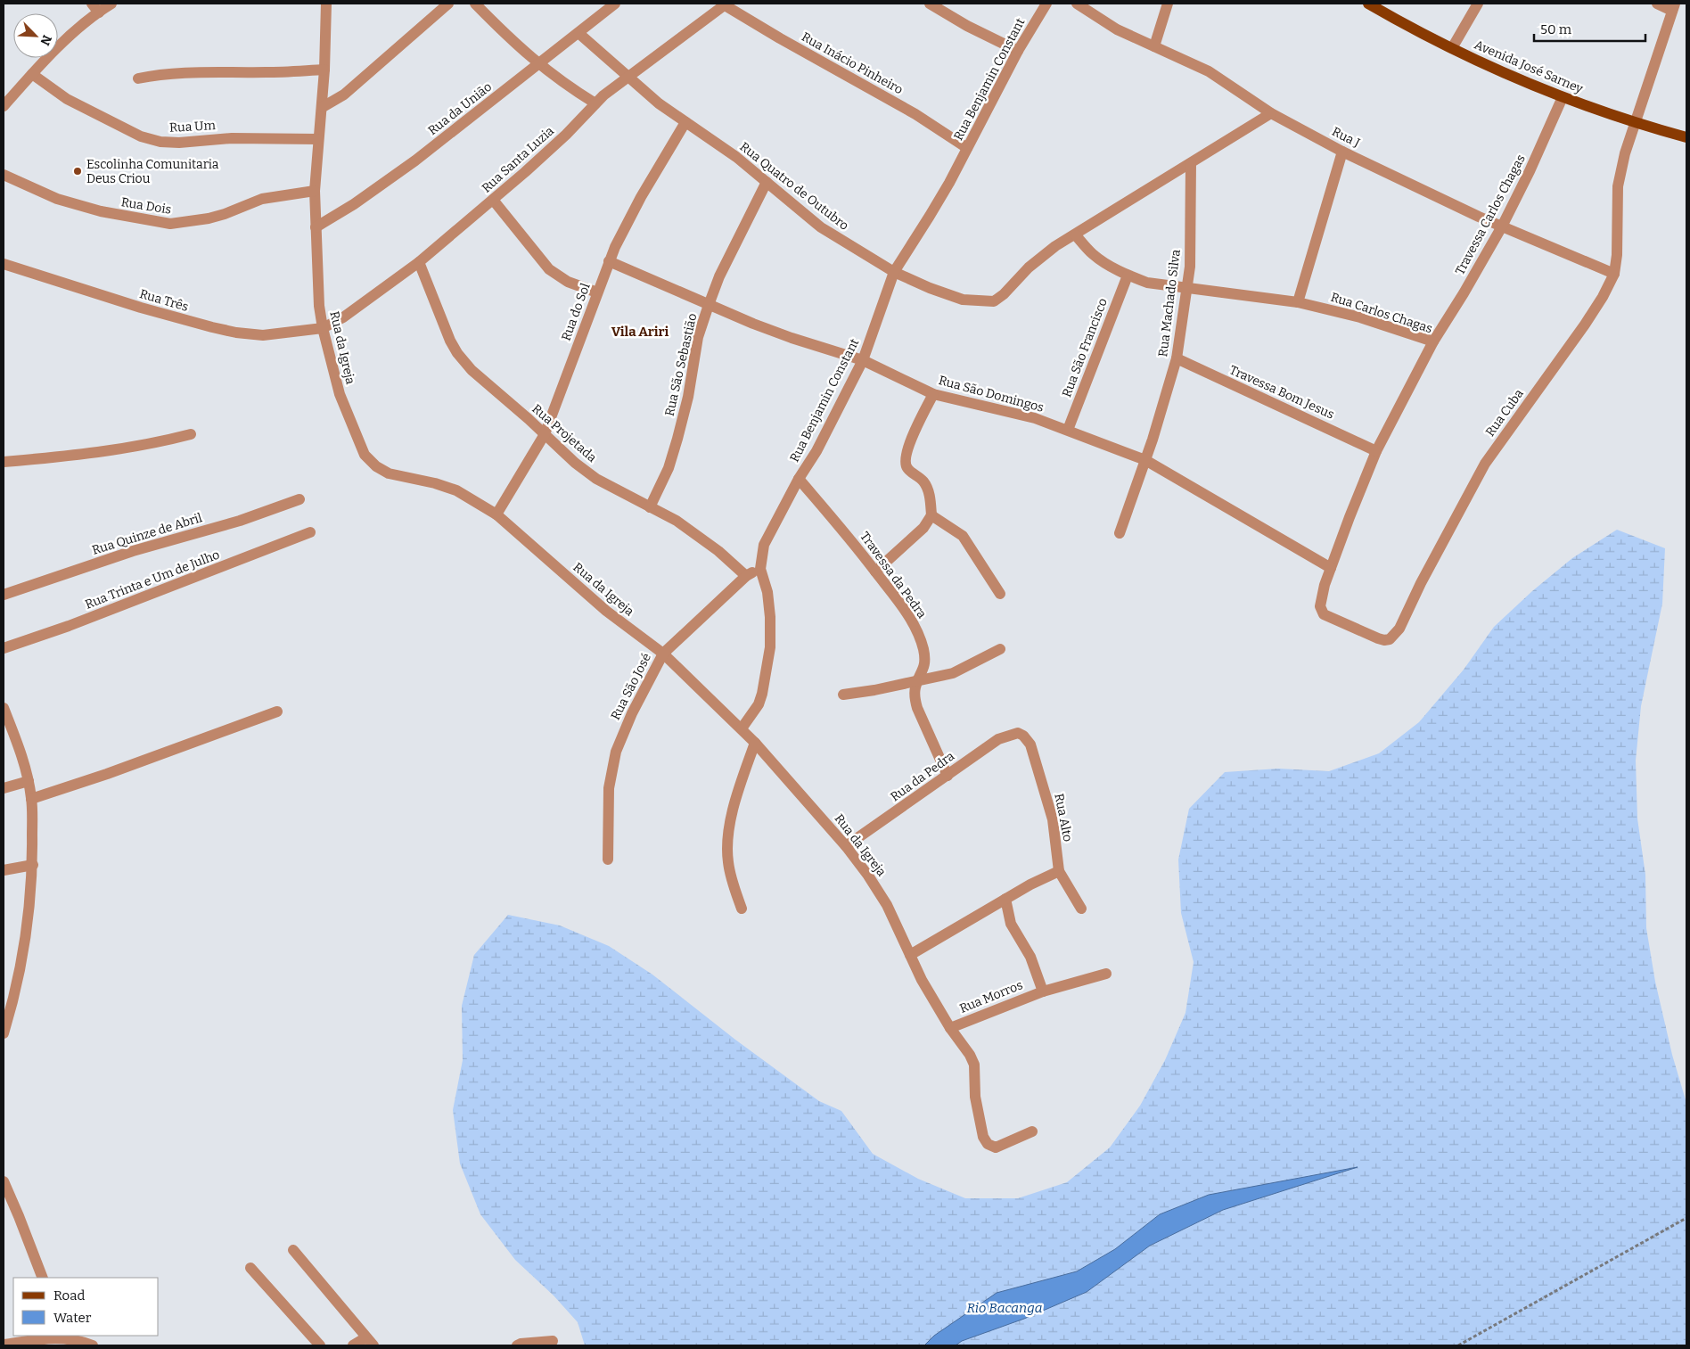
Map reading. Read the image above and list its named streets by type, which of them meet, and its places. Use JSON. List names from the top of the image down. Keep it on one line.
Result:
{"streets":{"main road":["Avenida José Sarney"],"street":["Rua Inácio Pinheiro","Rua Benjamin Constant","Rua da União","Rua Um","Rua J","Rua Santa Luzia","Rua Quatro de Outubro","Rua Dois","Travessa Carlos Chagas","Rua Três","Rua Machado Silva","Rua do Sol","Rua Carlos Chagas","Rua da Igreja","Rua São Francisco","Rua São Sebastião","Travessa Bom Jesus","Rua São Domingos","Rua Cuba","Rua Projetada","Rua Quinze de Abril","Travessa da Pedra","Rua Trinta e Um de Julho","Rua São José","Rua da Pedra","Rua Alto","Rua Morros"]},"crossings":[["Rua Inácio Pinheiro","Rua Benjamin Constant"],["Rua Inácio Pinheiro","Rua Santa Luzia"],["Avenida José Sarney","Travessa Carlos Chagas"],["Avenida José Sarney","Rua Cuba"],["Rua Benjamin Constant","Rua Quatro de Outubro"],["Rua Benjamin Constant","Rua da Igreja"],["Rua Benjamin Constant","Rua São Domingos"],["Rua Benjamin Constant","Travessa da Pedra"],["Rua Benjamin Constant","Rua São José"],["Rua da União","Rua Quatro de Outubro"],["Rua da União","Rua da Igreja"],["Rua Um","Rua da Igreja"],["Rua J","Travessa Carlos Chagas"],["Rua J","Rua Cuba"],["Rua Santa Luzia","Rua Quatro de Outubro"],["Rua Santa Luzia","Rua Três"],["Rua Santa Luzia","Rua da Igreja"],["Rua Santa Luzia","Rua Projetada"],["Rua Quatro de Outubro","Rua Machado Silva"],["Rua Quatro de Outubro","Rua do Sol"],["Rua Quatro de Outubro","Rua Carlos Chagas"],["Rua Quatro de Outubro","Rua São Sebastião"],["Rua Dois","Rua da Igreja"],["Travessa Carlos Chagas","Rua Carlos Chagas"],["Rua Três","Rua da Igreja"],["Rua Machado Silva","Rua Carlos Chagas"],["Rua Machado Silva","Travessa Bom Jesus"],["Rua Machado Silva","Rua São Domingos"],["Rua do Sol","Rua da Igreja"],["Rua do Sol","Rua São Domingos"],["Rua do Sol","Rua Projetada"],["Rua Carlos Chagas","Rua São Francisco"],["Rua Carlos Chagas","Travessa Bom Jesus"],["Rua Carlos Chagas","Rua São Domingos"],["Rua Carlos Chagas","Rua Cuba"],["Rua da Igreja","Rua São José"],["Rua da Igreja","Rua da Pedra"],["Rua da Igreja","Rua Morros"],["Rua São Francisco","Rua São Domingos"],["Rua São Sebastião","Rua São Domingos"],["Rua São Sebastião","Rua Projetada"],["Rua Projetada","Rua São José"],["Travessa da Pedra","Rua da Pedra"],["Rua da Pedra","Rua Alto"]],"districts":["Vila Ariri"],"water":["Rio Bacanga"],"places":["Escolinha Comunitaria Deus Criou"],"legend":["Road","Water"],"scale_bar":"50 m","north":"bottom right"}
